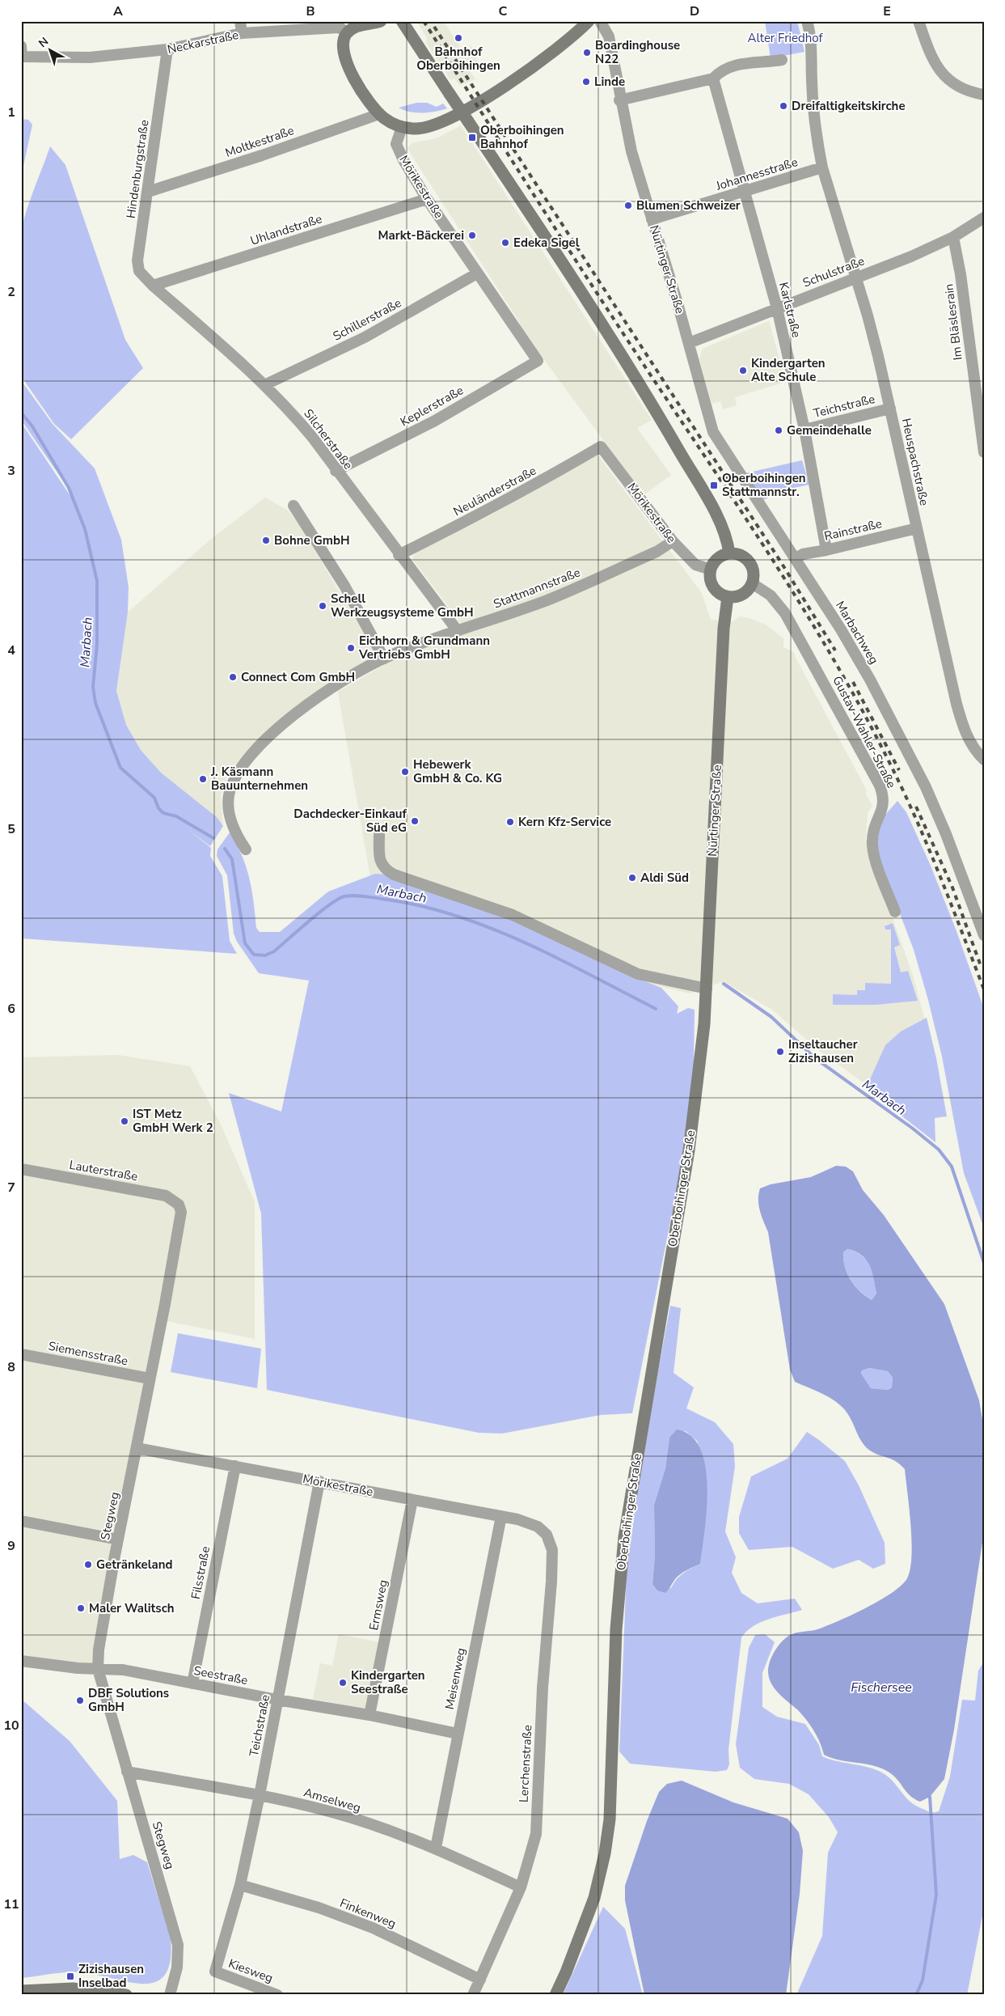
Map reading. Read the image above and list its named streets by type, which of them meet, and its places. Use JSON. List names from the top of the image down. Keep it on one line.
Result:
{"streets":{"main road":["Nürtinger Straße","Oberboihinger Straße"],"street":["Neckarstraße","Moltkestraße","Hindenburgstraße","Johannesstraße","Mörikestraße","Uhlandstraße","Schulstraße","Karlstraße","Schillerstraße","Im Bläslesrain","Keplerstraße","Teichstraße","Silcherstraße","Heuspachstraße","Neuländerstraße","Rainstraße","Stattmannstraße","Marbachweg","Gustav-Wahler-Straße","Lauterstraße","Siemensstraße","Stegweg","Filsstraße","Ermsweg","Seestraße","Meisenweg","Lerchenstraße","Amselweg","Finkenweg","Kiesweg"]},"crossings":[["Neckarstraße","Hindenburgstraße"],["Moltkestraße","Hindenburgstraße"],["Hindenburgstraße","Uhlandstraße"],["Hindenburgstraße","Silcherstraße"],["Johannesstraße","Nürtinger Straße"],["Johannesstraße","Karlstraße"],["Johannesstraße","Heuspachstraße"],["Mörikestraße","Uhlandstraße"],["Mörikestraße","Nürtinger Straße"],["Mörikestraße","Schillerstraße"],["Mörikestraße","Keplerstraße"],["Mörikestraße","Teichstraße"],["Mörikestraße","Neuländerstraße"],["Mörikestraße","Stattmannstraße"],["Mörikestraße","Gustav-Wahler-Straße"],["Mörikestraße","Stegweg"],["Mörikestraße","Filsstraße"],["Mörikestraße","Ermsweg"],["Mörikestraße","Meisenweg"],["Mörikestraße","Lerchenstraße"],["Uhlandstraße","Silcherstraße"],["Nürtinger Straße","Schulstraße"],["Nürtinger Straße","Marbachweg"],["Nürtinger Straße","Gustav-Wahler-Straße"],["Nürtinger Straße","Oberboihinger Straße"],["Schulstraße","Karlstraße"],["Schulstraße","Im Bläslesrain"],["Schulstraße","Heuspachstraße"],["Karlstraße","Teichstraße"],["Karlstraße","Rainstraße"],["Schillerstraße","Silcherstraße"],["Keplerstraße","Silcherstraße"],["Teichstraße","Heuspachstraße"],["Teichstraße","Seestraße"],["Teichstraße","Amselweg"],["Teichstraße","Finkenweg"],["Teichstraße","Kiesweg"],["Silcherstraße","Neuländerstraße"],["Silcherstraße","Stattmannstraße"],["Heuspachstraße","Rainstraße"],["Rainstraße","Marbachweg"],["Lauterstraße","Stegweg"],["Siemensstraße","Stegweg"],["Stegweg","Seestraße"],["Stegweg","Amselweg"],["Filsstraße","Seestraße"],["Ermsweg","Seestraße"],["Seestraße","Meisenweg"],["Meisenweg","Amselweg"],["Lerchenstraße","Amselweg"],["Lerchenstraße","Finkenweg"]],"water":["Marbach","Fischersee"],"parks":["Alter Friedhof"],"places":{"other":["Bahnhof Oberboihingen","Boardinghouse N22","Linde","Dreifaltigkeitskirche","Blumen Schweizer","Markt-Bäckerei","Edeka Sigel","Kindergarten Alte Schule","Gemeindehalle","Bohne GmbH","Schell Werkzeugsysteme GmbH","Eichhorn & Grundmann Vertriebs GmbH","Connect Com GmbH","Hebewerk GmbH & Co. KG","J. Käsmann Bauunternehmen","Dachdecker-Einkauf Süd eG","Kern Kfz-Service","Aldi Süd","Inseltaucher Zizishausen","IST Metz GmbH Werk 2","Getränkeland","Maler Walitsch","Kindergarten Seestraße","DBF Solutions GmbH"],"transit":["Oberboihingen Bahnhof","Oberboihingen Stattmannstr.","Zizishausen Inselbad"]},"north":"top left","grid":{"columns":["A","B","C","D","E"],"rows":["1","2","3","4","5","6","7","8","9","10","11"]}}
